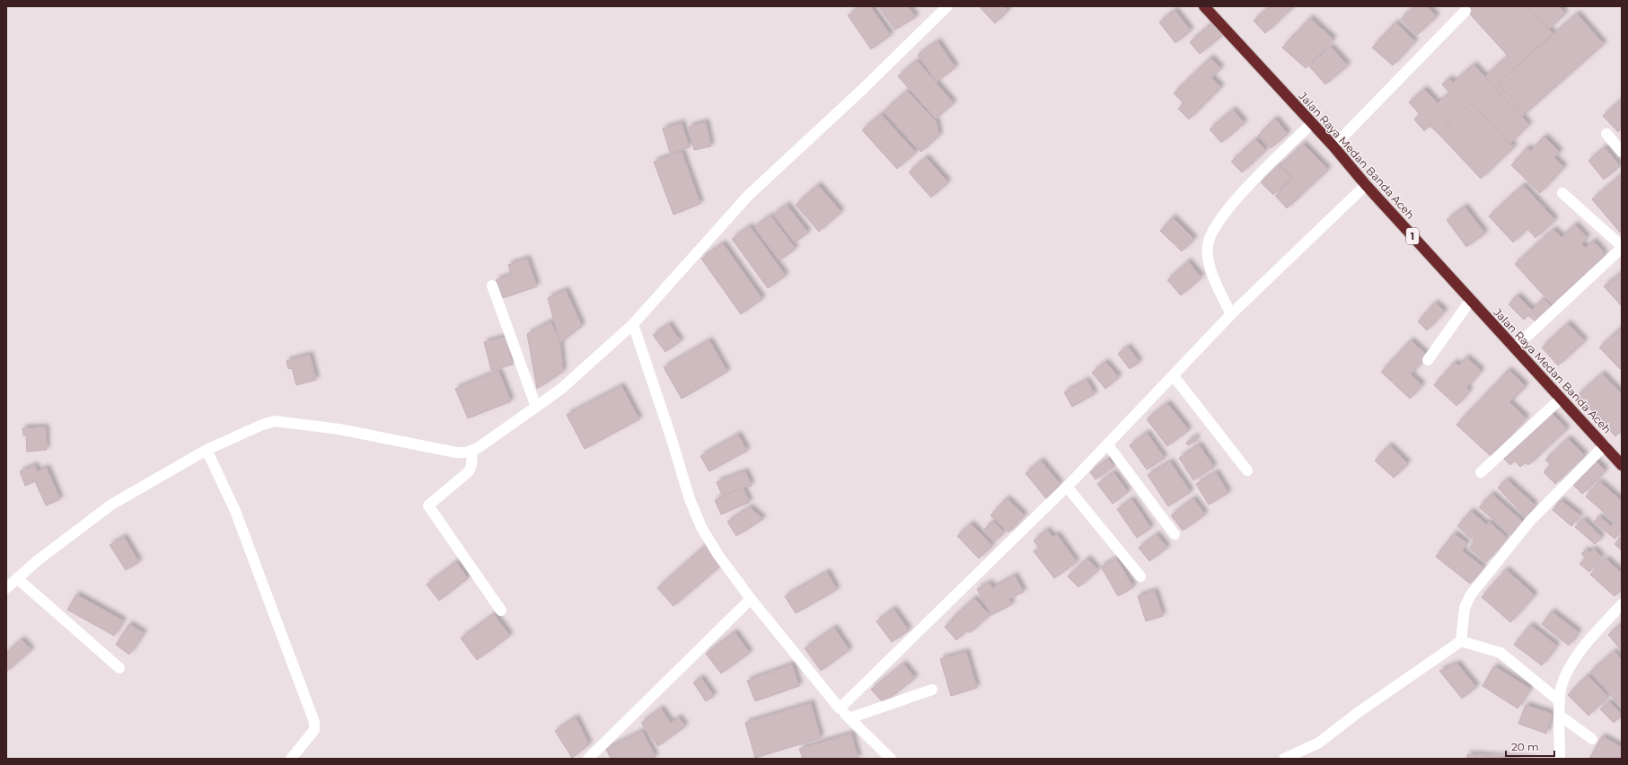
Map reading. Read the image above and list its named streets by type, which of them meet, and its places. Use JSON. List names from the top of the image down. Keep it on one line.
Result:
{"streets":{"highway":["Jalan Raya Medan Banda Aceh","1"]},"scale_bar":"20 m"}
